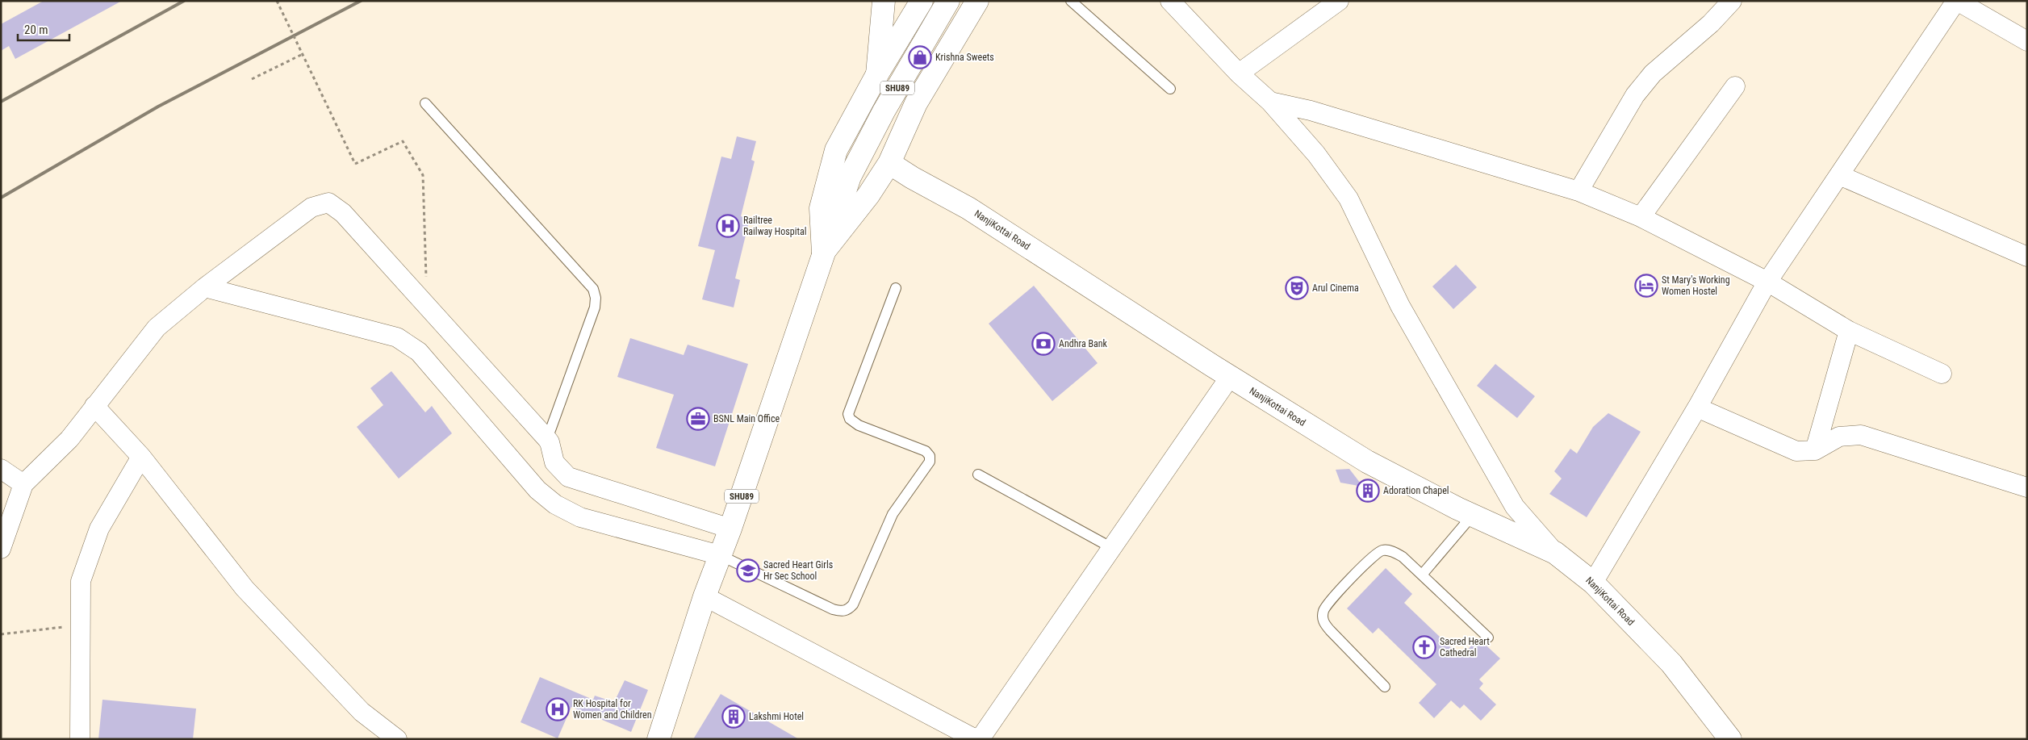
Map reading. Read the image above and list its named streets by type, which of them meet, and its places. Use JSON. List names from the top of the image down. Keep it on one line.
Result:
{"streets":{"main road":["SHU89","NanjiKottai Road"]},"places":{"shop":["Krishna Sweets"],"hospital":["Railtree Railway Hospital","RK Hospital for Women and Children"],"hotel":["St Mary's Working Women Hostel"],"theatre":["Arul Cinema"],"bank":["Andhra Bank"],"office":["BSNL Main Office"],"building":["Adoration Chapel","Lakshmi Hotel"],"school or university":["Sacred Heart Girls Hr Sec School"],"church":["Sacred Heart Cathedral"]},"scale_bar":"20 m"}
